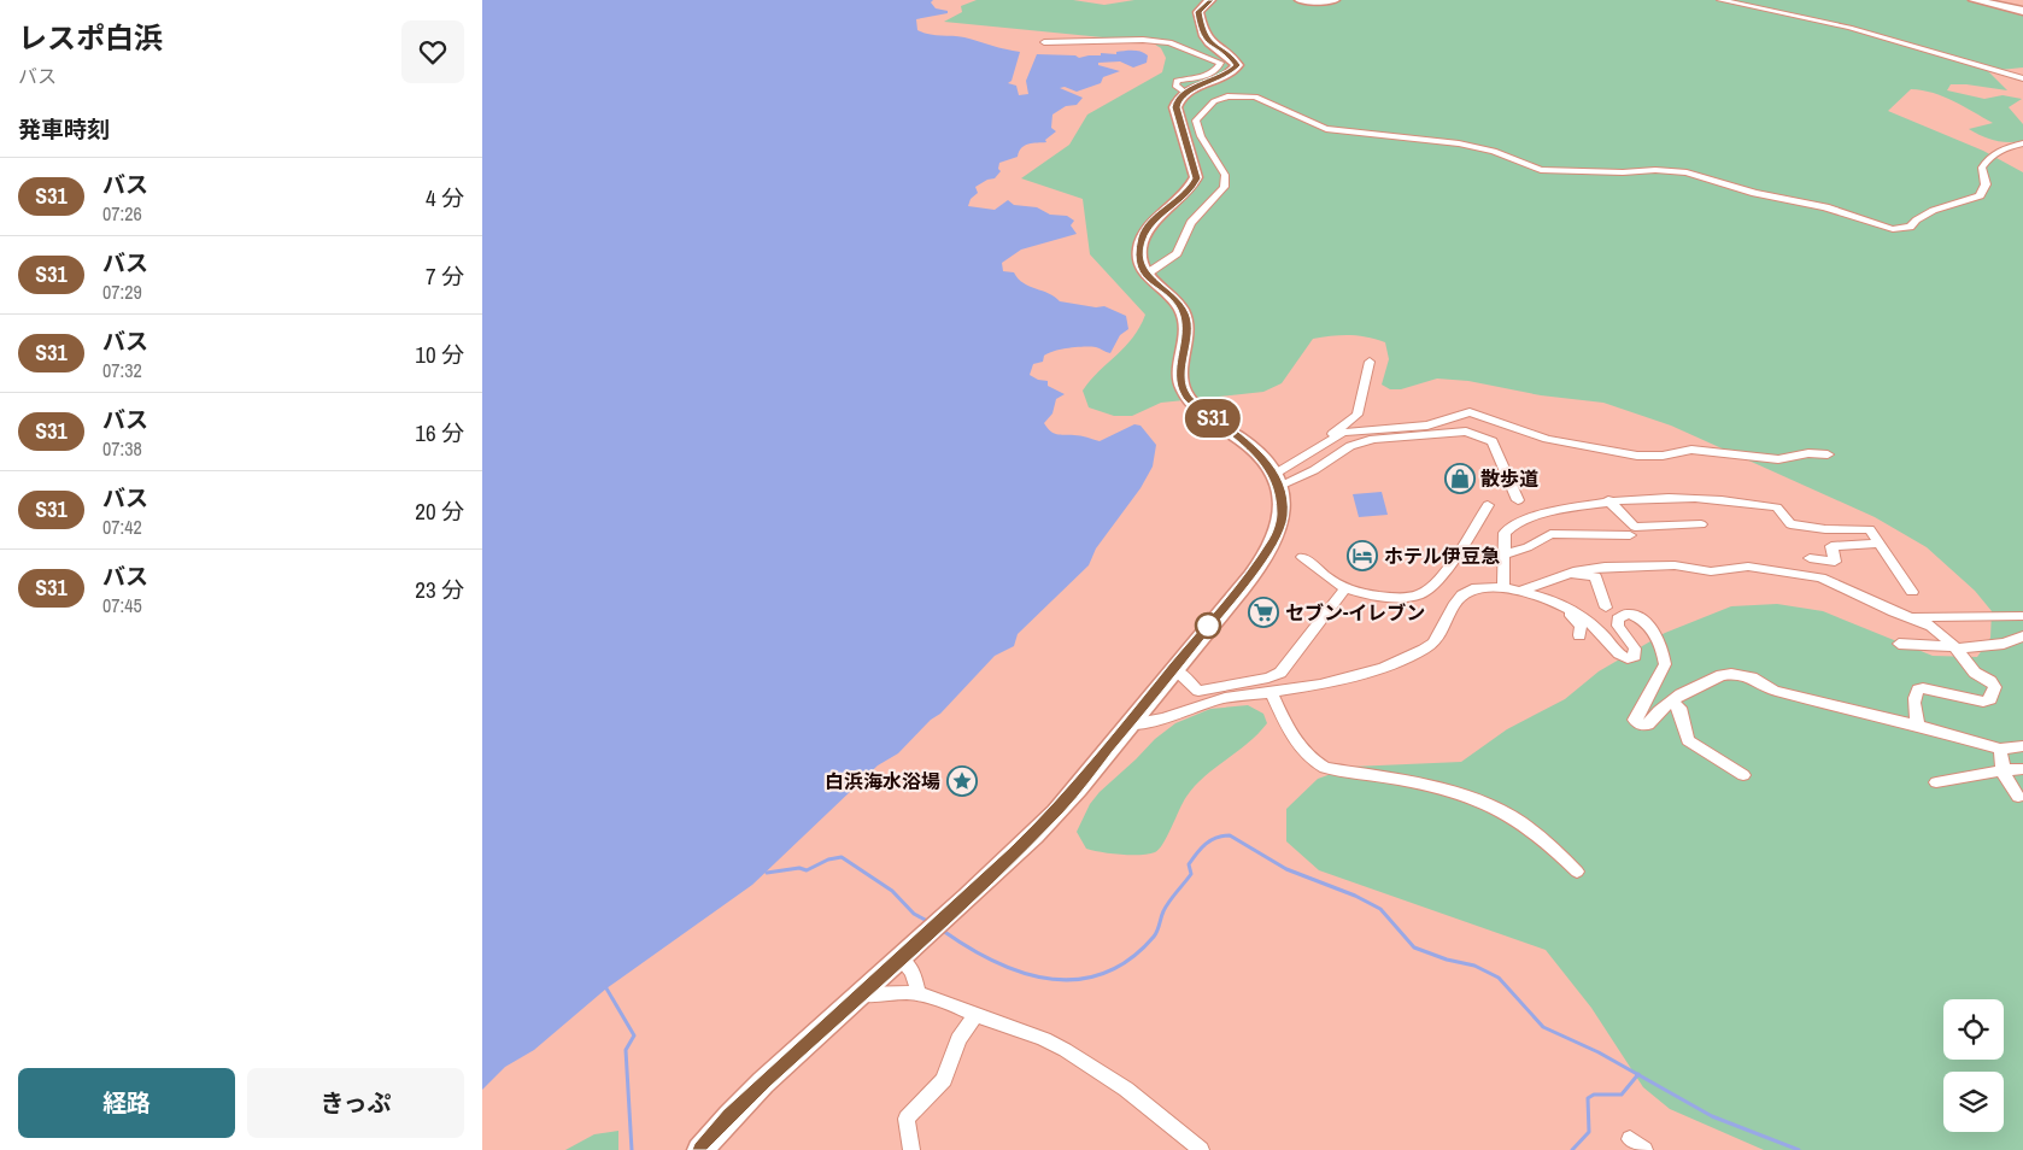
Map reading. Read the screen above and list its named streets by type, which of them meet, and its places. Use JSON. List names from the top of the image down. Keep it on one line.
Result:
{"places":{"shop":["散歩道"],"hotel":["ホテル伊豆急"],"supermarket":["セブン-イレブン"],"place":["白浜海水浴場"]},"lines":["bus line S31"],"page":{"heading":[["レスポ白浜","バス"],"発車時刻"],"on_map":"S31","list":[{"mark":"S31","name":"バス","note":"07:26","value":"4 分"},{"mark":"S31","name":"バス","note":"07:29","value":"7 分"},{"mark":"S31","name":"バス","note":"07:32","value":"10 分"},{"mark":"S31","name":"バス","note":"07:38","value":"16 分"},{"mark":"S31","name":"バス","note":"07:42","value":"20 分"},{"mark":"S31","name":"バス","note":"07:45","value":"23 分"}],"buttons":["経路","きっぷ"]}}
